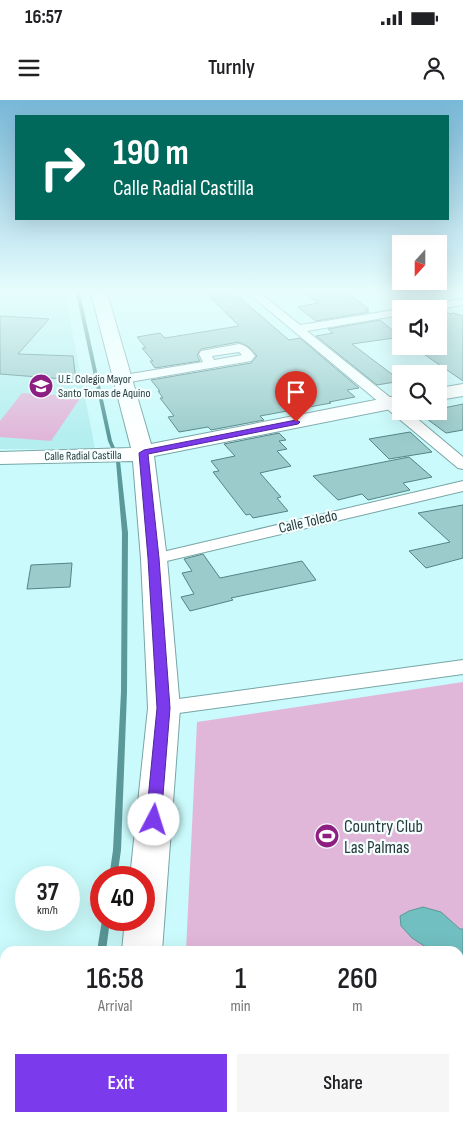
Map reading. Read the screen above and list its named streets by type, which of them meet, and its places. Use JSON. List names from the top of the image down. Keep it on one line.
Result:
{"streets":{"street":["Calle Radial Castilla","Calle Toledo"]},"places":{"school or university":["U.E. Colegio Mayor Santo Tomas de Aquino"],"sports":["Country Club Las Palmas"]},"north":"bottom","page":{"status":"16:57","header":"Turnly","turn":["190 m","Calle Radial Castilla"],"speed":"37 km/h","limit":"40","eta":["16:58","Arrival","1","min","260","m"],"buttons":["Exit","Share"]}}
